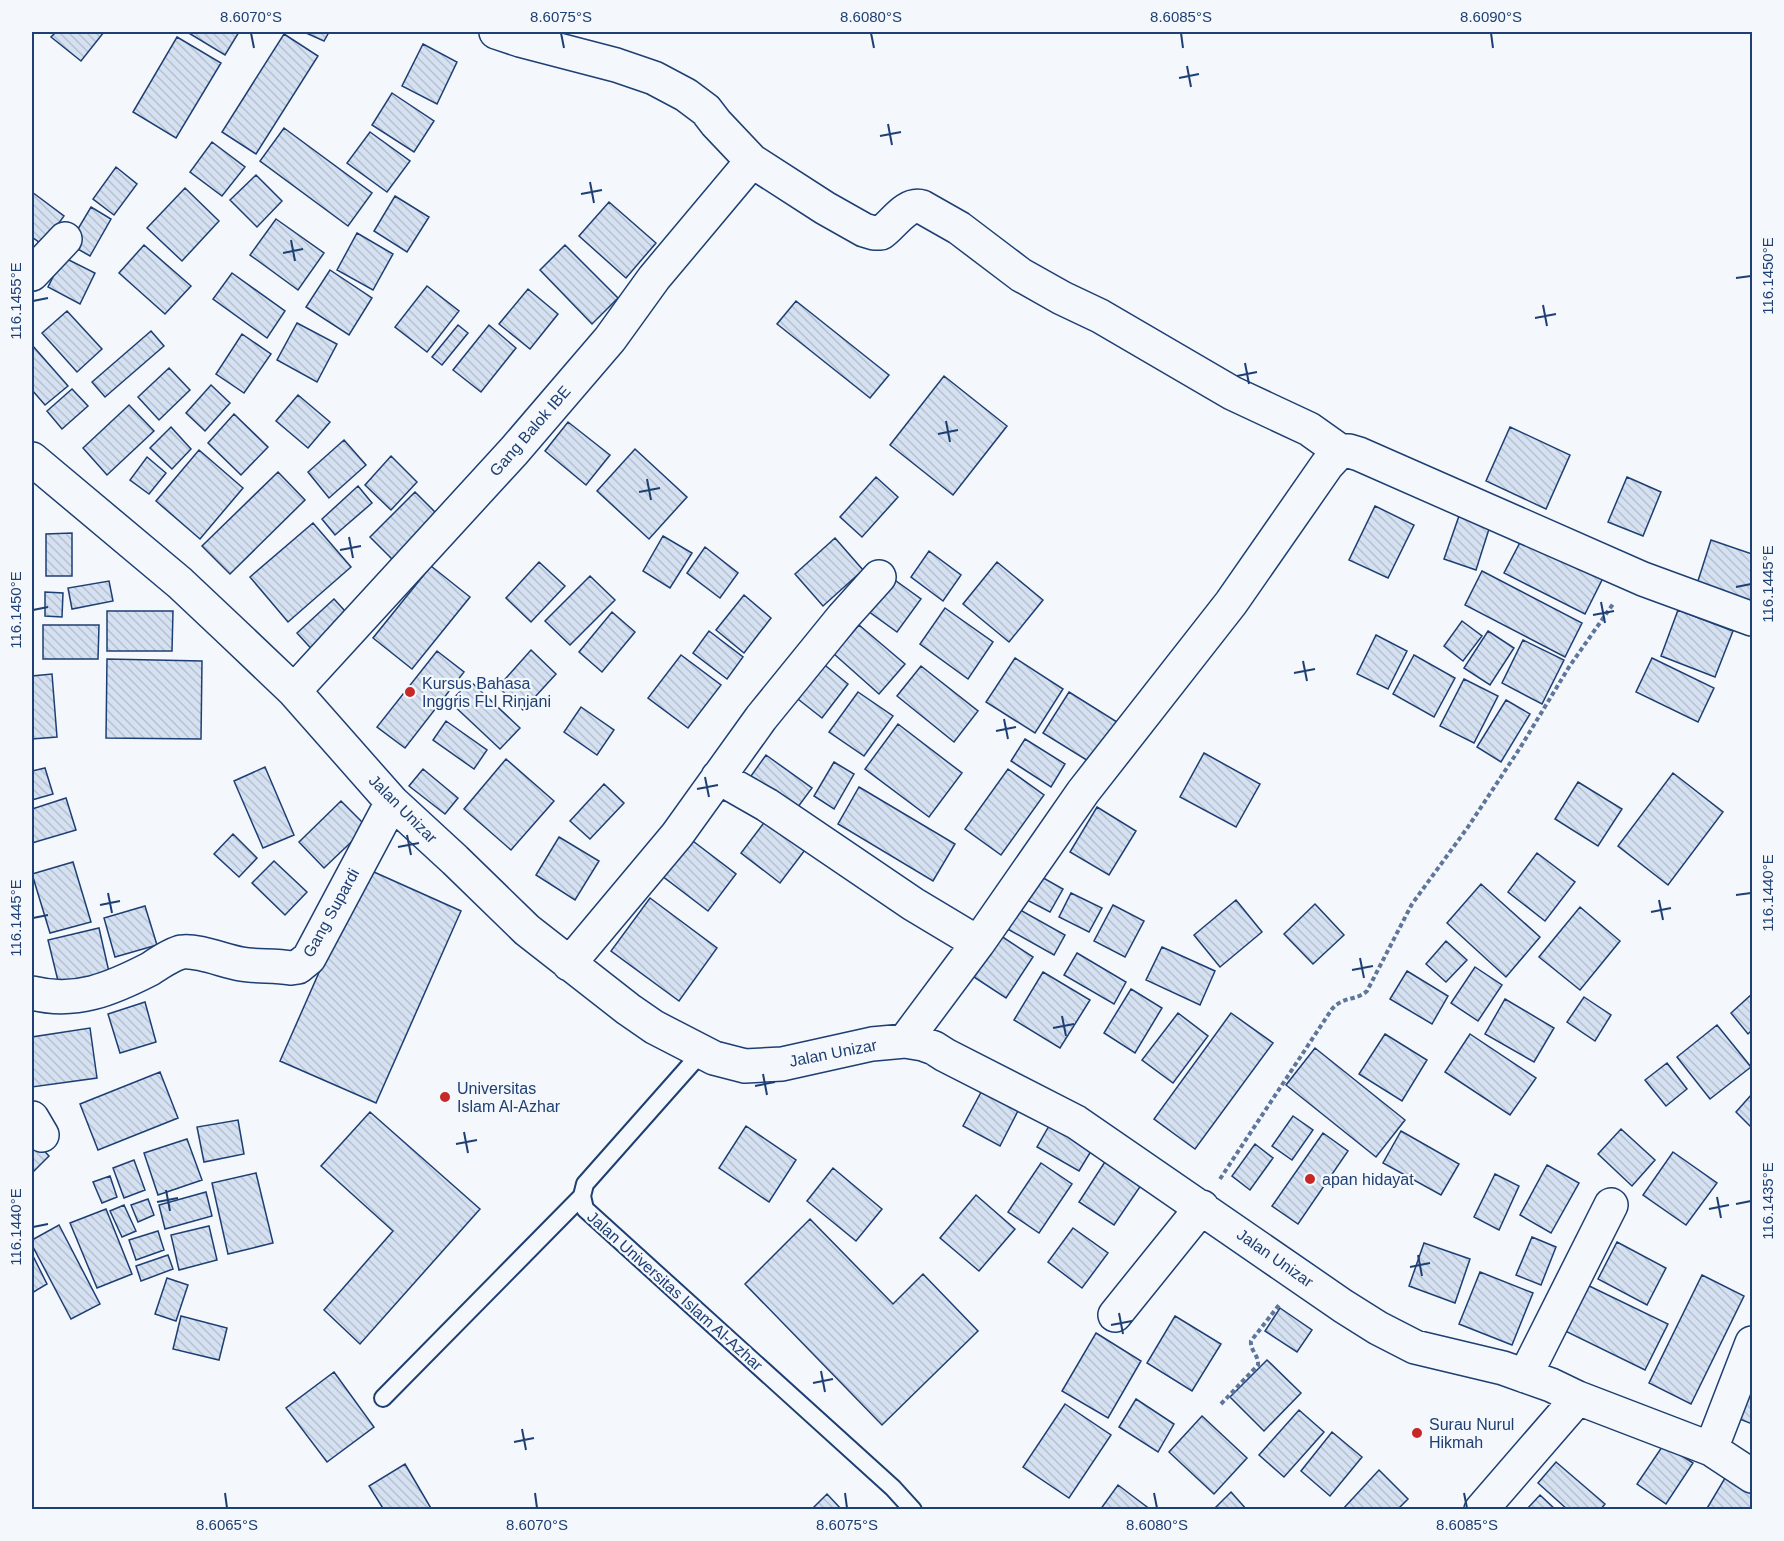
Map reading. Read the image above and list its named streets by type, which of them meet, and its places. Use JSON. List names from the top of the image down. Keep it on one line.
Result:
{"streets":{"street":["Gang Balok IBE","Jalan Unizar","Gang Supardi"],"lane":["Jalan Universitas Islam Al-Azhar"]},"crossings":[["Gang Balok IBE","Jalan Unizar"],["Jalan Unizar","Gang Supardi"],["Jalan Unizar","Jalan Universitas Islam Al-Azhar"]],"places":["Kursus Bahasa Inggris FLI Rinjani","Universitas Islam Al-Azhar","apan hidayat","Surau Nurul Hikmah"],"coordinates":["8.6070°S","8.6075°S","8.6080°S","8.6085°S","8.6090°S","116.1450°E","116.1455°E","116.1445°E","116.1440°E","116.1435°E","8.6065°S"]}
